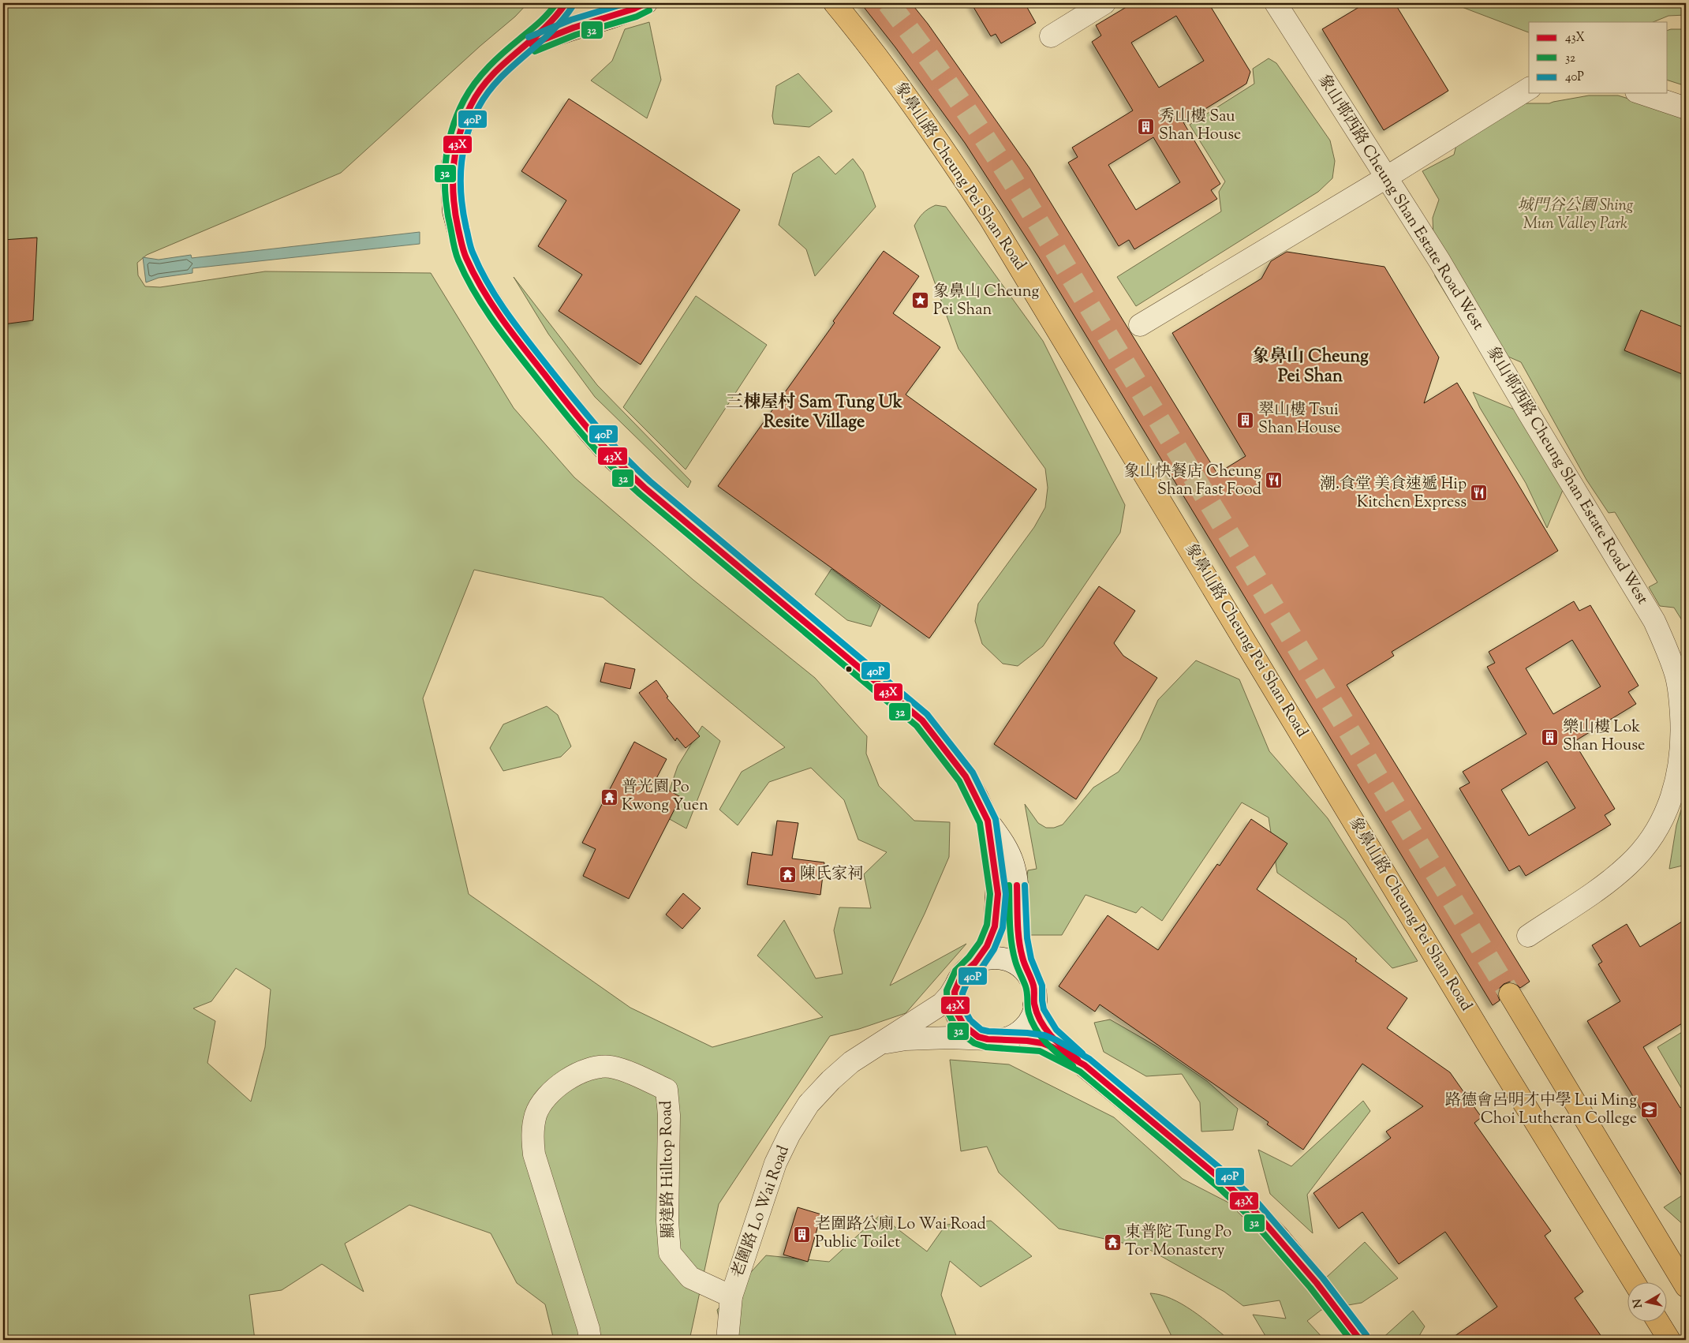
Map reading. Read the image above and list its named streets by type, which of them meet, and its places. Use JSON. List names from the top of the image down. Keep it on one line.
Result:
{"streets":{"highway":["象鼻山路 Cheung Pei Shan Road"],"street":["象山邨西路 Cheung Shan Estate Road West","顯達路 Hilltop Road","老圍路 Lo Wai Road"]},"crossings":[["顯達路 Hilltop Road","老圍路 Lo Wai Road"]],"districts":["象鼻山 Cheung Pei Shan","三棟屋村 Sam Tung Uk Resite Village"],"parks":["城門谷公園 Shing Mun Valley Park"],"places":{"building":["秀山樓 Sau Shan House","翠山樓 Tsui Shan House","樂山樓 Lok Shan House","老圍路公廁 Lo Wai Road Public Toilet"],"place":["象鼻山 Cheung Pei Shan"],"restaurant":["象山快餐店 Cheung Shan Fast Food","潮.食堂 美食速遞 Hip Kitchen Express"],"temple":["普光園 Po Kwong Yuen","陳氏家祠","東普陀 Tung Po Tor Monastery"],"school or university":["路德會呂明才中學 Lui Ming Choi Lutheran College"]},"lines":["transit line 43X","transit line 32","transit line 40P"],"legend":["43X","32","40P"],"north":"left"}
